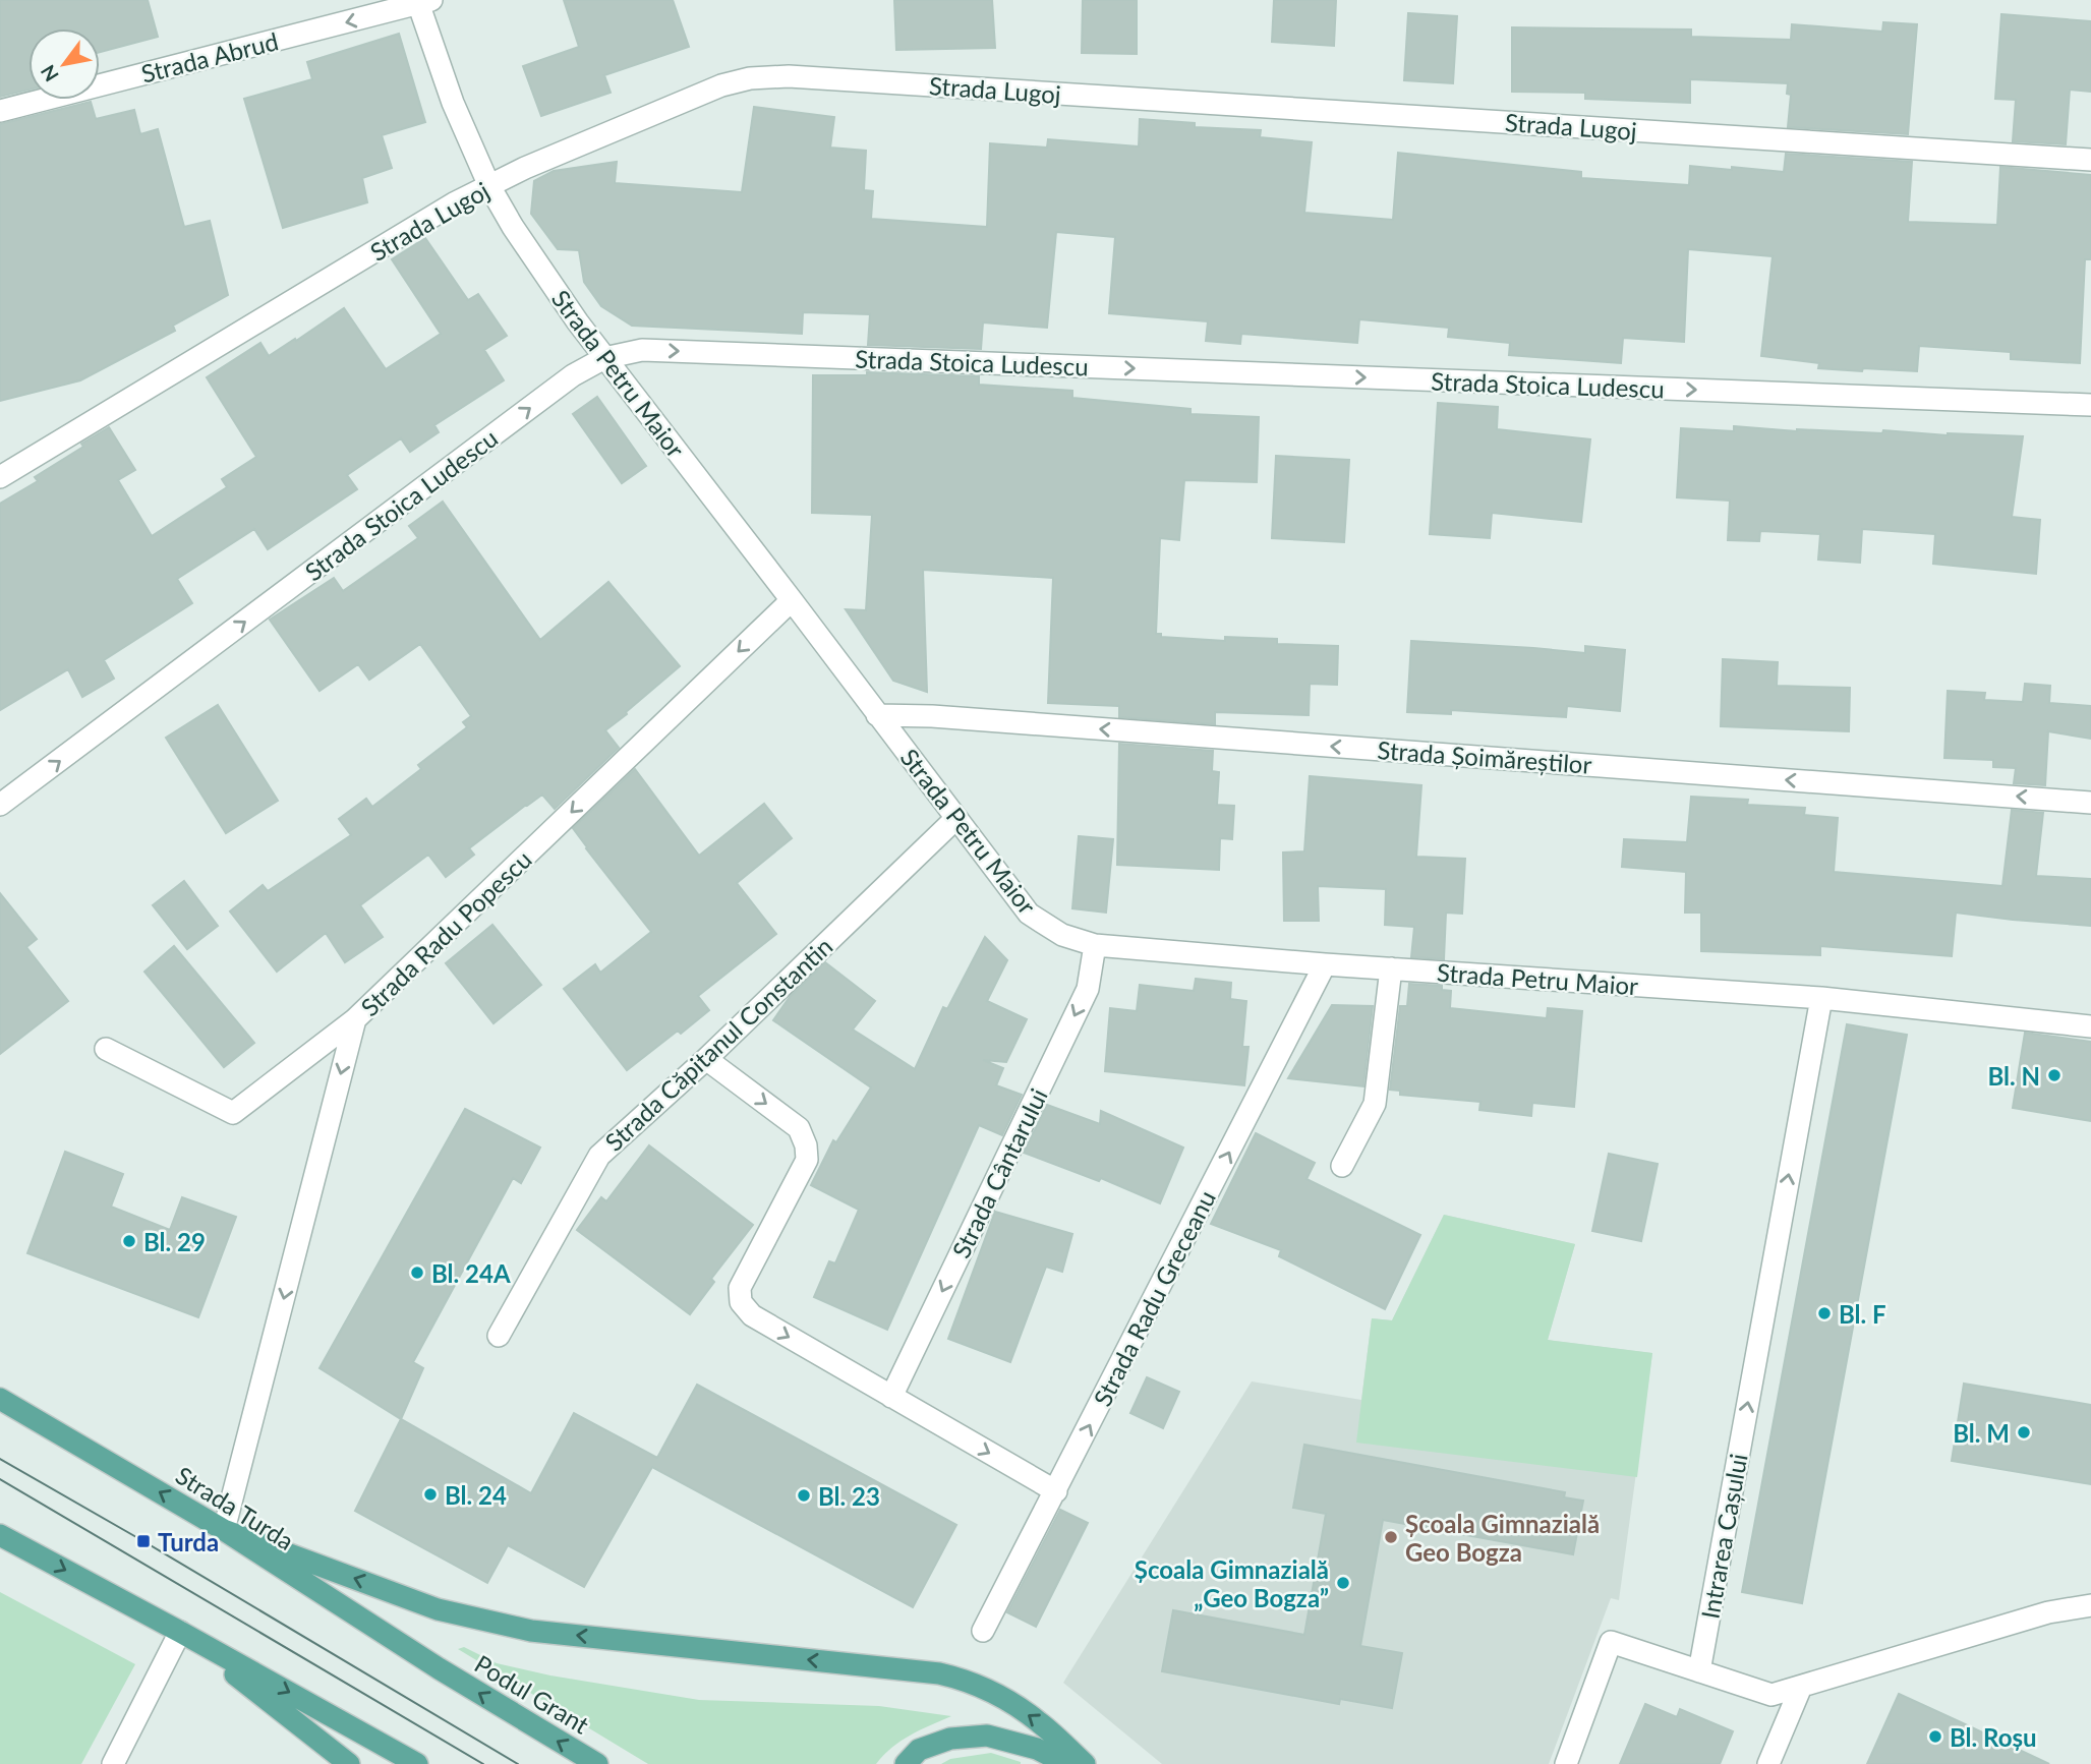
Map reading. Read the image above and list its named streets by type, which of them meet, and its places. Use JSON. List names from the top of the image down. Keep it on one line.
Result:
{"streets":{"main road":["Strada Turda","Podul Grant"],"street":["Strada Abrud","Strada Lugoj","Strada Stoica Ludescu","Strada Petru Maior","Strada Șoimăreștilor","Strada Radu Popescu","Strada Căpitanul Constantin","Strada Cântarului","Strada Radu Greceanu","Intrarea Cașului"]},"crossings":[["Strada Abrud","Strada Petru Maior"],["Strada Lugoj","Strada Petru Maior"],["Strada Stoica Ludescu","Strada Petru Maior"],["Strada Petru Maior","Strada Șoimăreștilor"],["Strada Petru Maior","Strada Radu Popescu"],["Strada Petru Maior","Strada Căpitanul Constantin"],["Strada Petru Maior","Strada Cântarului"],["Strada Petru Maior","Strada Radu Greceanu"],["Strada Petru Maior","Intrarea Cașului"],["Strada Radu Popescu","Strada Turda"],["Strada Turda","Podul Grant"]],"one_way":["Strada Abrud","Strada Stoica Ludescu","Strada Șoimăreștilor","Strada Radu Popescu","Strada Cântarului","Intrarea Cașului"],"places":{"other":["Bl. N","Bl. 29","Bl. 24A","Bl. F","Bl. M","Bl. 24","Bl. 23","Școala Gimnazială Geo Bogza","Școala Gimnazială „Geo Bogza”","Bl. Roșu"],"transit":["Turda"]},"north":"bottom left"}
